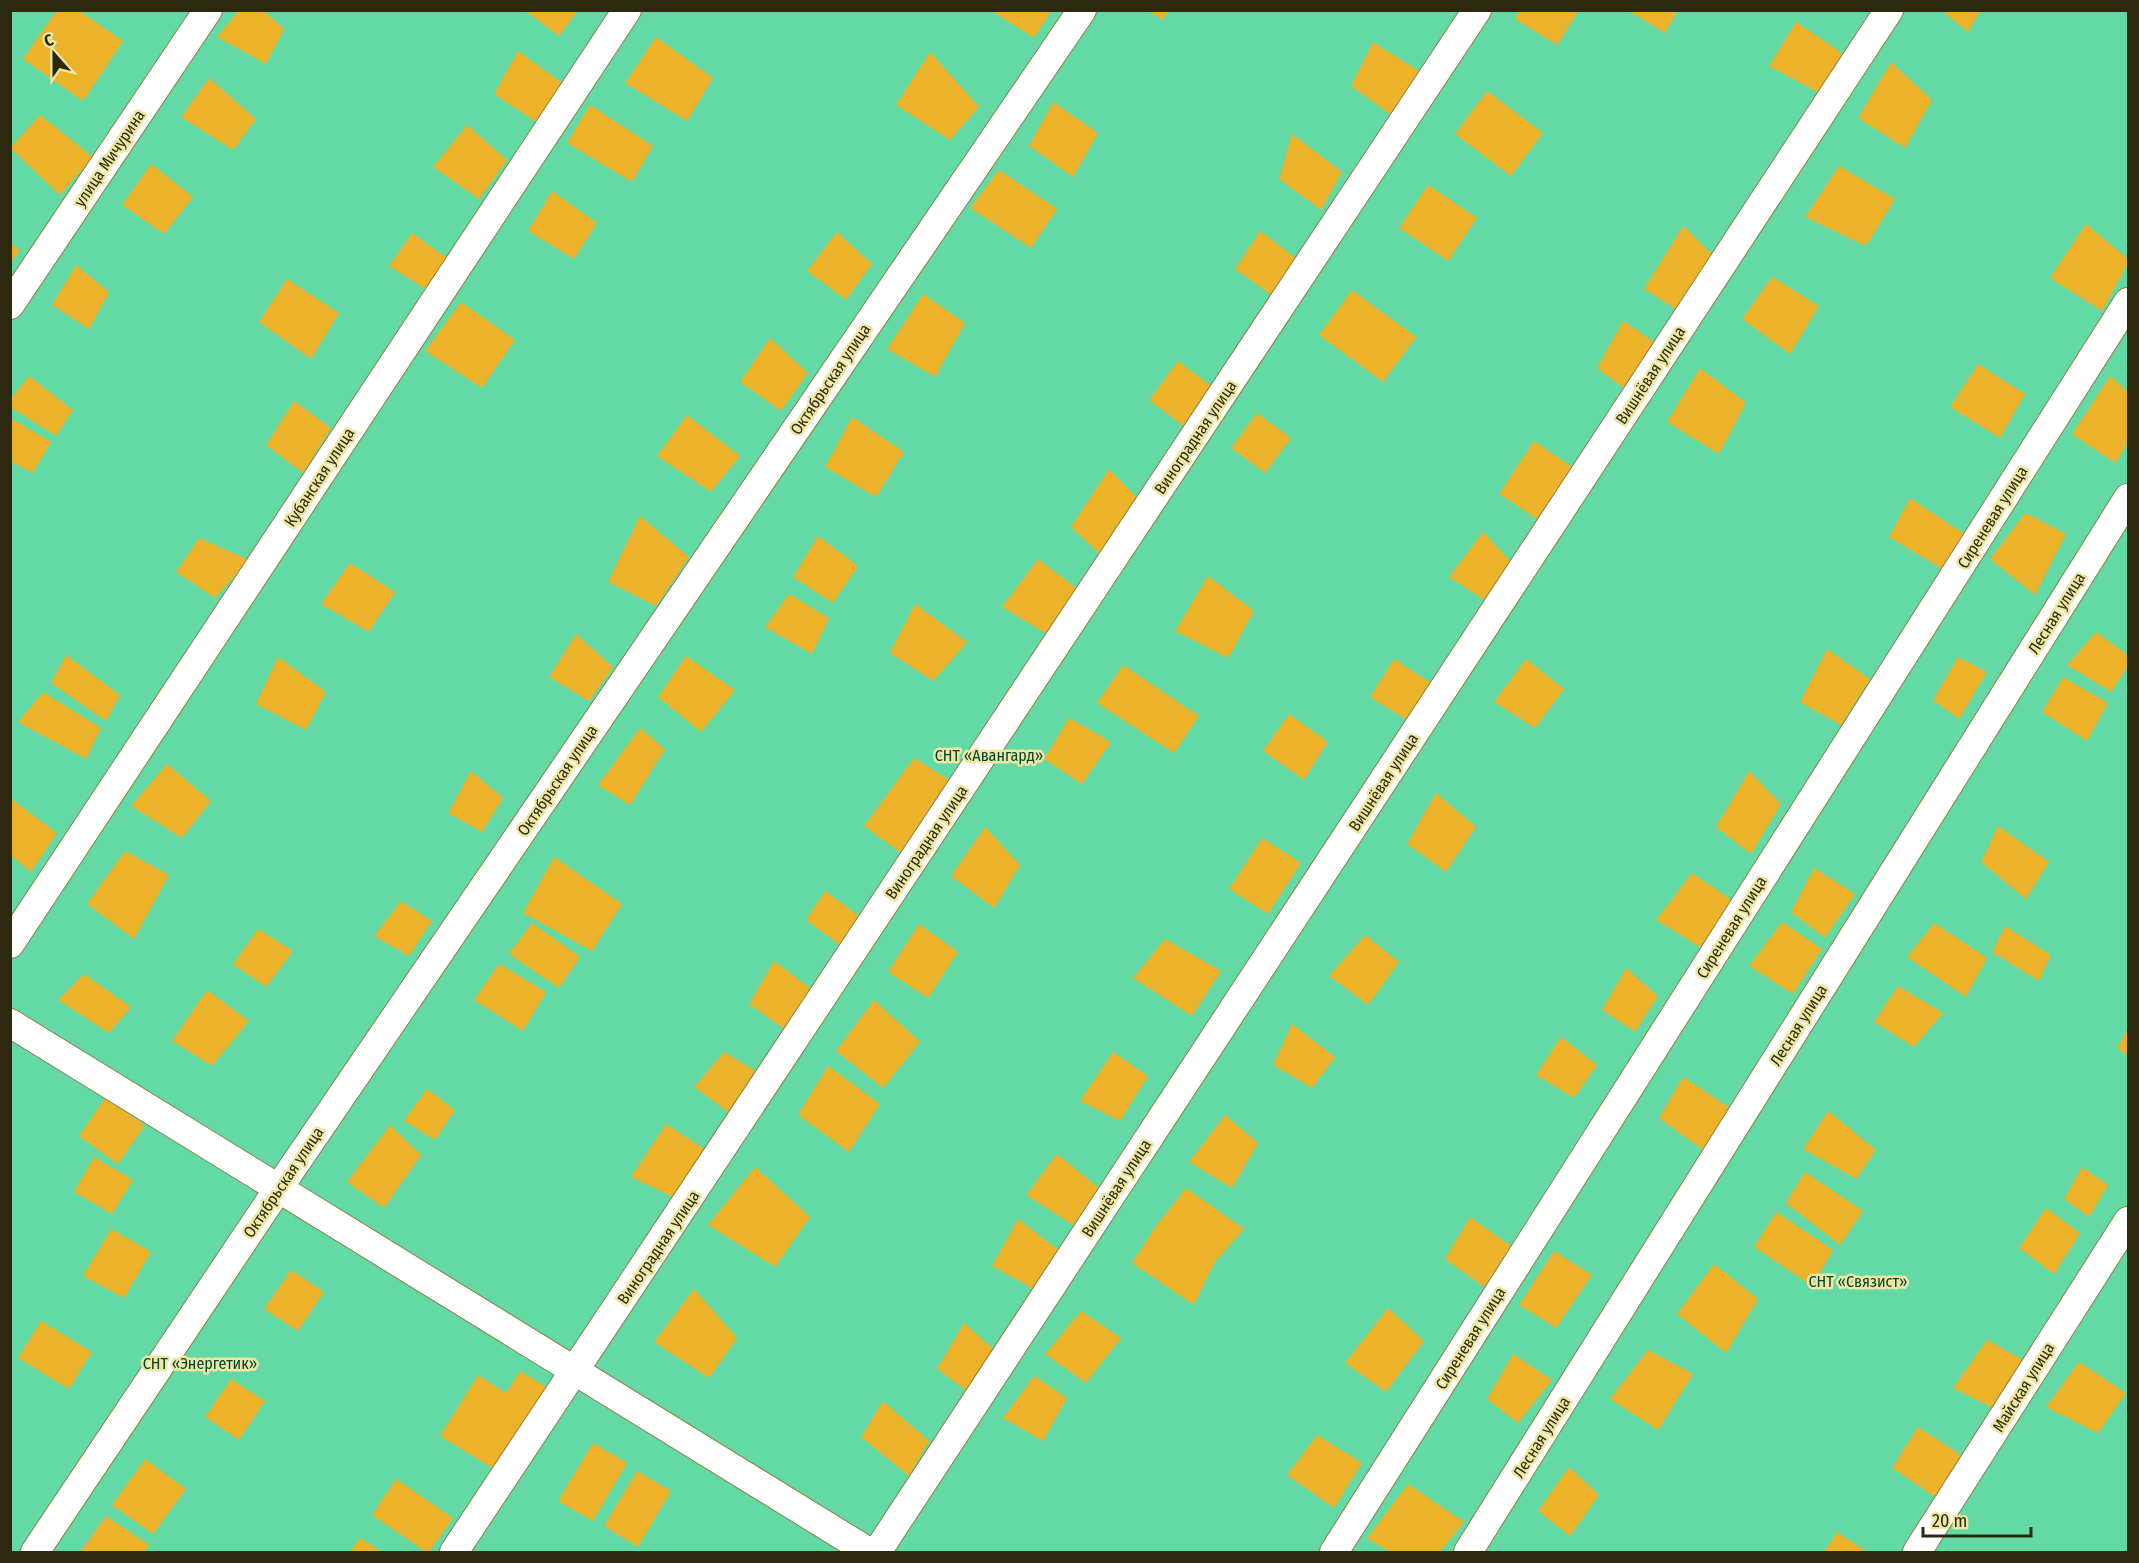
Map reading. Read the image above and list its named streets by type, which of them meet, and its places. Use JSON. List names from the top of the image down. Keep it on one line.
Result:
{"streets":{"street":["улица Мичурина","Вишнёвая улица","Октябрьская улица","Виноградная улица","Кубанская улица","Сиреневая улица","Лесная улица","Майская улица"]},"parks":["СНТ «Авангард»","СНТ «Связист»","СНТ «Энергетик»"],"scale_bar":"20 m","north":"top"}
